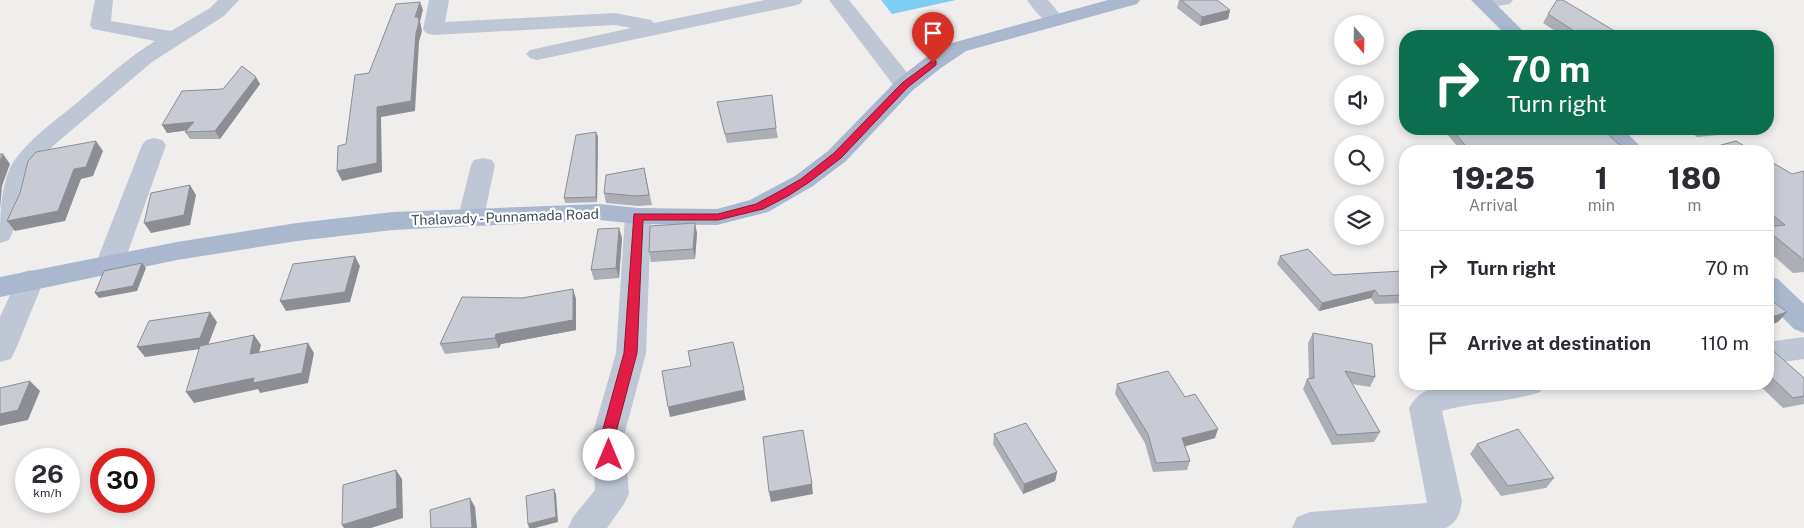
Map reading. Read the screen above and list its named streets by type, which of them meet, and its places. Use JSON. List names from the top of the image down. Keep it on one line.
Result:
{"streets":{"main road":["Thalavady - Punnamada Road"]},"north":"bottom","page":{"turn":["70 m","Turn right"],"eta":["19:25","Arrival","1","min","180","m"],"list":[{"name":"Turn right","value":"70 m"},{"name":"Arrive at destination","value":"110 m"}],"speed":"26 km/h","limit":"30"}}
